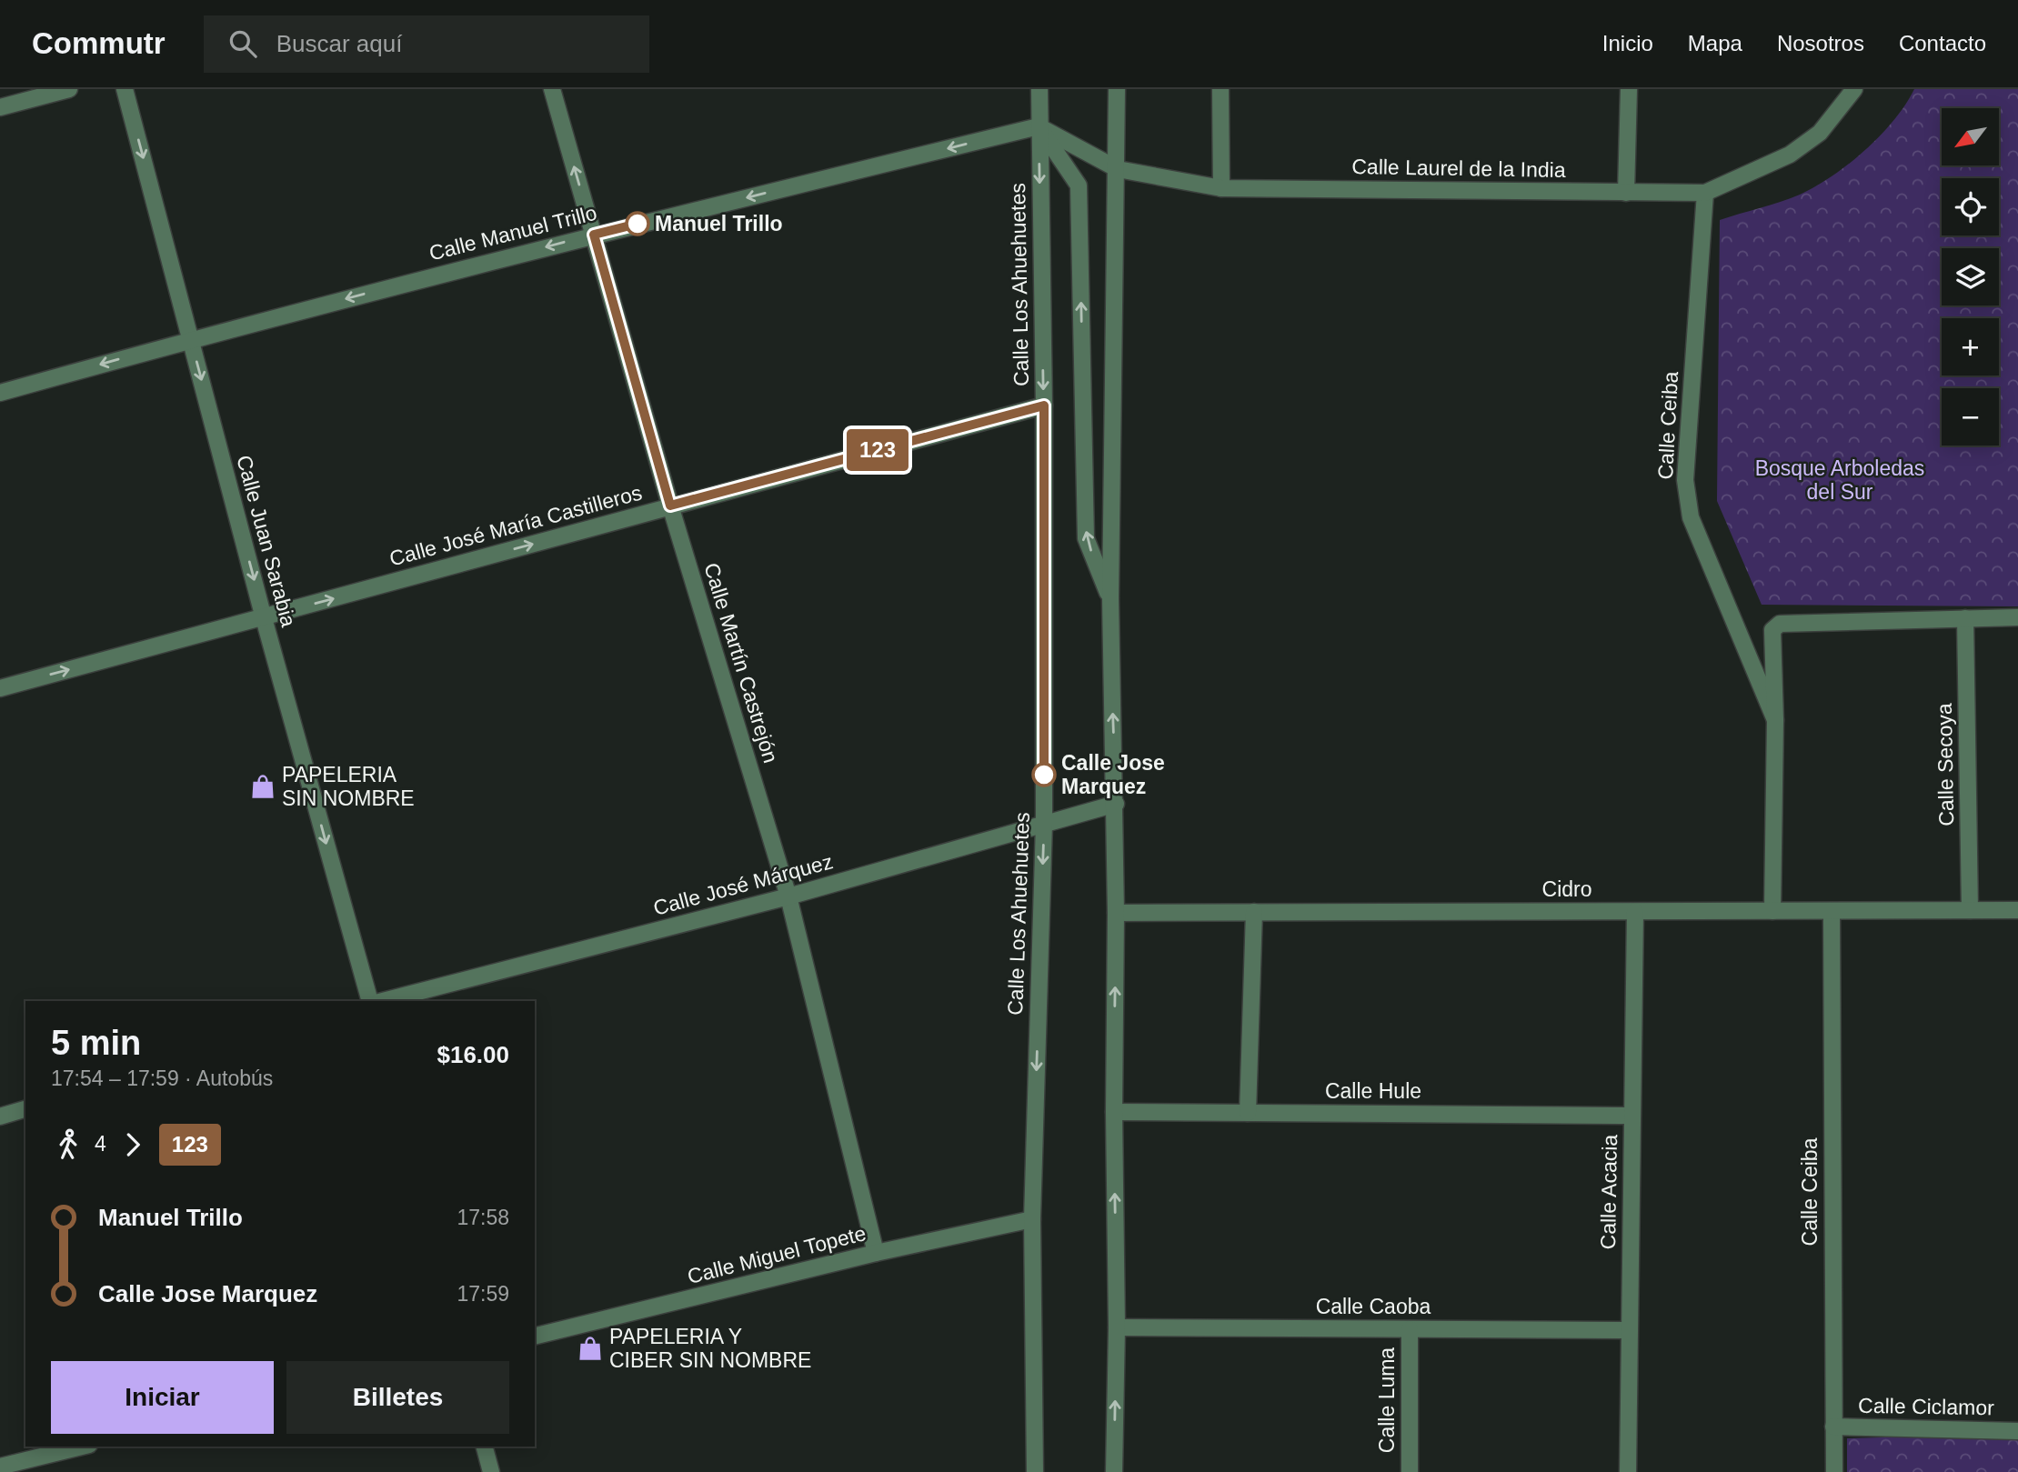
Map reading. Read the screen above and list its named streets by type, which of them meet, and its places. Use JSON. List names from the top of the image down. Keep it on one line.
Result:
{"streets":{"street":["Calle Laurel de la India","Calle Manuel Trillo","Calle Los Ahuehuetes","Calle Ceiba","Calle José María Castilleros","Calle Juan Sarabia","Calle Martín Castrejón","Calle Secoya","Calle José Márquez","Cidro","Calle Hule","Calle Acacia","Calle Miguel Topete","Calle Caoba","Calle Luma","Calle Ciclamor"]},"crossings":[["Calle Laurel de la India","Calle Manuel Trillo"],["Calle Laurel de la India","Calle Los Ahuehuetes"],["Calle Laurel de la India","Calle Ceiba"],["Calle Manuel Trillo","Calle Los Ahuehuetes"],["Calle Manuel Trillo","Calle Juan Sarabia"],["Calle Manuel Trillo","Calle Martín Castrejón"],["Calle Los Ahuehuetes","Calle José María Castilleros"],["Calle Los Ahuehuetes","Calle José Márquez"],["Calle Los Ahuehuetes","Calle Miguel Topete"],["Calle Ceiba","Calle Secoya"],["Calle Ceiba","Cidro"],["Calle Ceiba","Calle Ciclamor"],["Calle José María Castilleros","Calle Juan Sarabia"],["Calle José María Castilleros","Calle Martín Castrejón"],["Calle Martín Castrejón","Calle José Márquez"],["Calle Martín Castrejón","Calle Miguel Topete"],["Calle Secoya","Cidro"],["Cidro","Calle Acacia"],["Calle Hule","Calle Acacia"],["Calle Acacia","Calle Caoba"],["Calle Caoba","Calle Luma"]],"one_way":["Calle Manuel Trillo","Calle José María Castilleros","Calle Juan Sarabia"],"parks":["Bosque Arboledas del Sur"],"places":{"other":["Manuel Trillo","Calle Jose Marquez"],"shop":["PAPELERIA SIN NOMBRE","PAPELERIA Y CIBER SIN NOMBRE"]},"lines":["bus line 123"],"north":"bottom left","page":{"header":"Commutr","search":"Buscar aquí","nav":["Inicio","Mapa","Nosotros","Contacto"],"on_map":"123","map_buttons":["+","−"],"heading":["5 min","17:54 – 17:59 · Autobús","$16.00"],"legs":["4","123"],"list":[{"name":"Manuel Trillo","value":"17:58"},{"name":"Calle Jose Marquez","value":"17:59"}],"buttons":["Iniciar","Billetes"]}}
